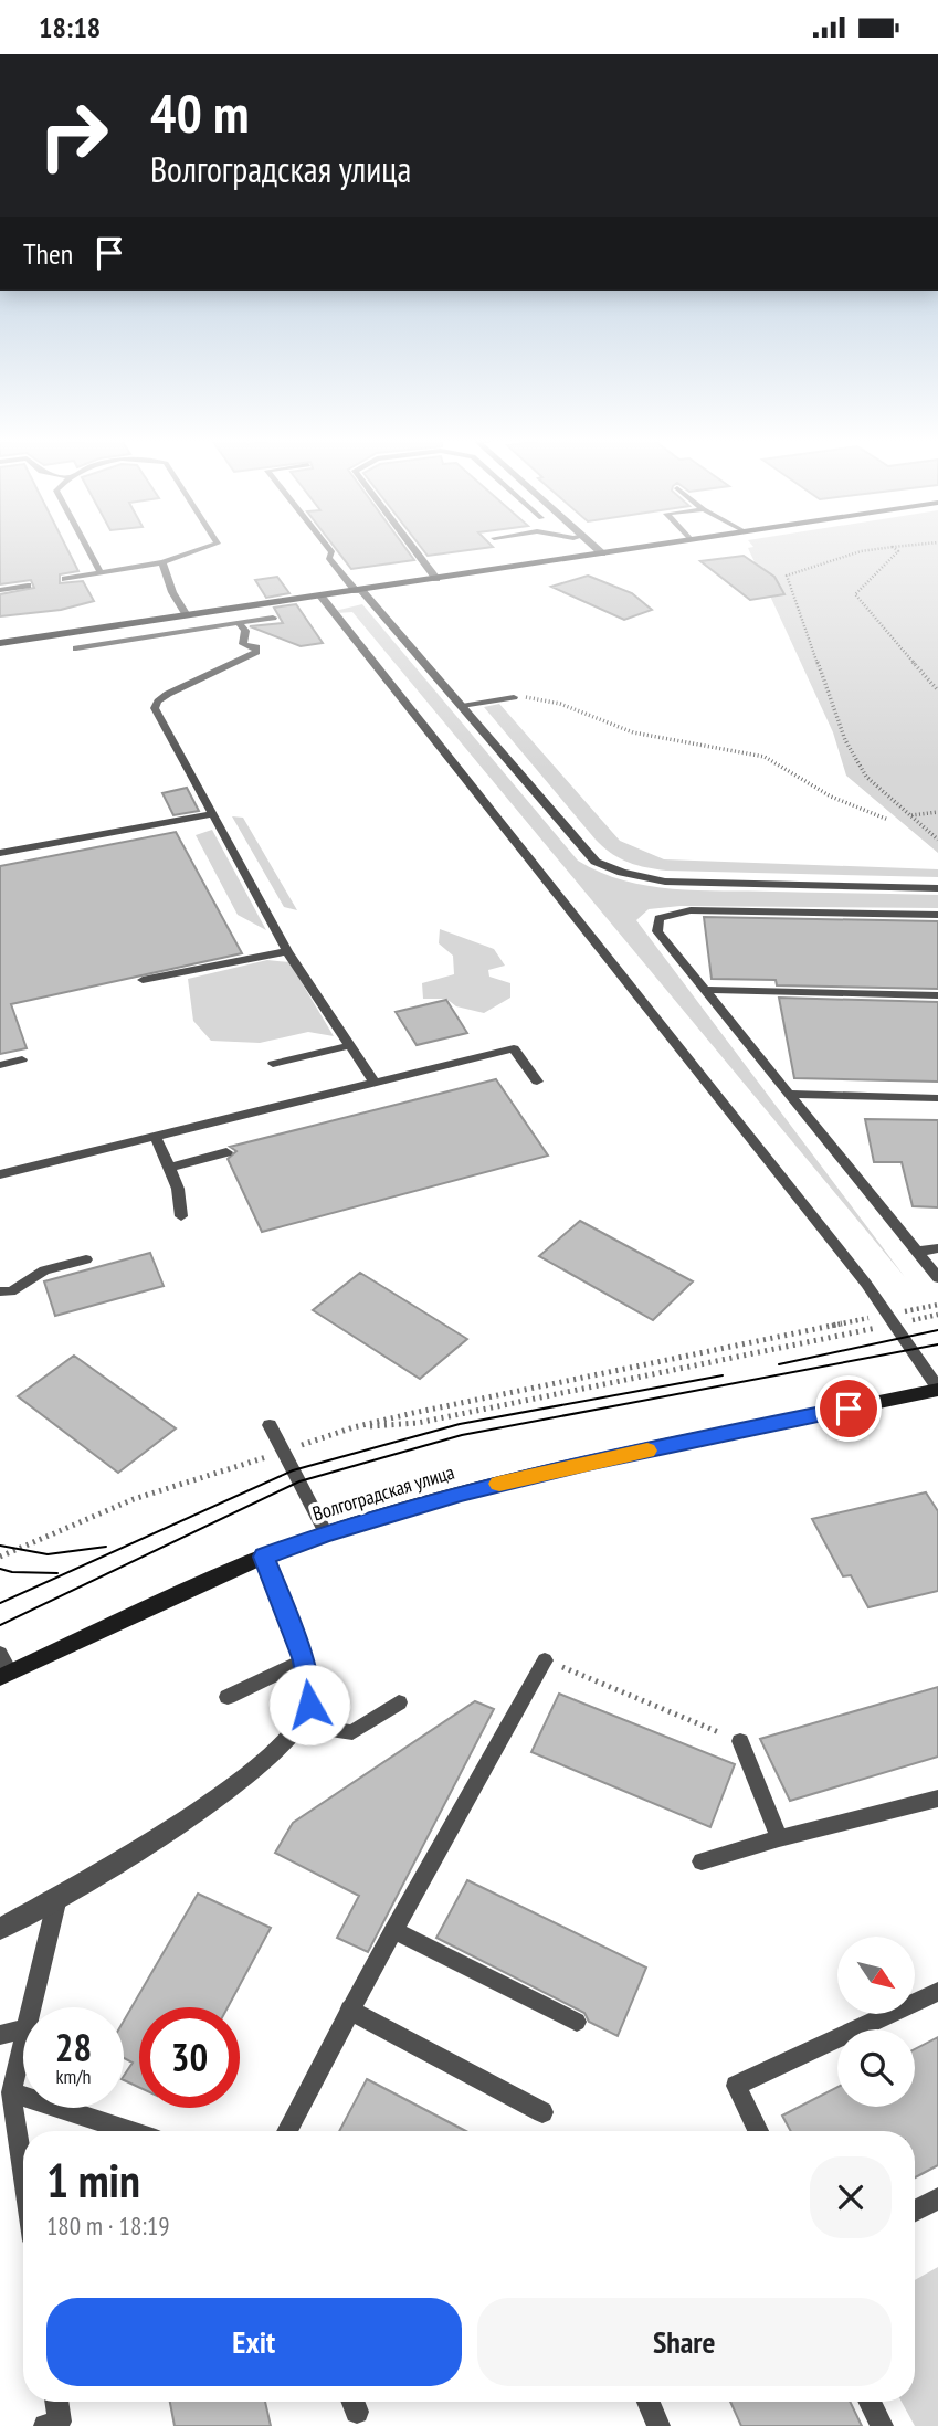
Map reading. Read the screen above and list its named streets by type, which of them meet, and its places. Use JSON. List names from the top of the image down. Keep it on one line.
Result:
{"streets":{"street":["Волгоградская улица"]},"north":"bottom right","page":{"status":"18:18","turn":["40 m","Волгоградская улица"],"then":"Then","speed":"28 km/h","limit":"30","heading":["1 min","180 m · 18:19"],"buttons":["Exit","Share"]}}
